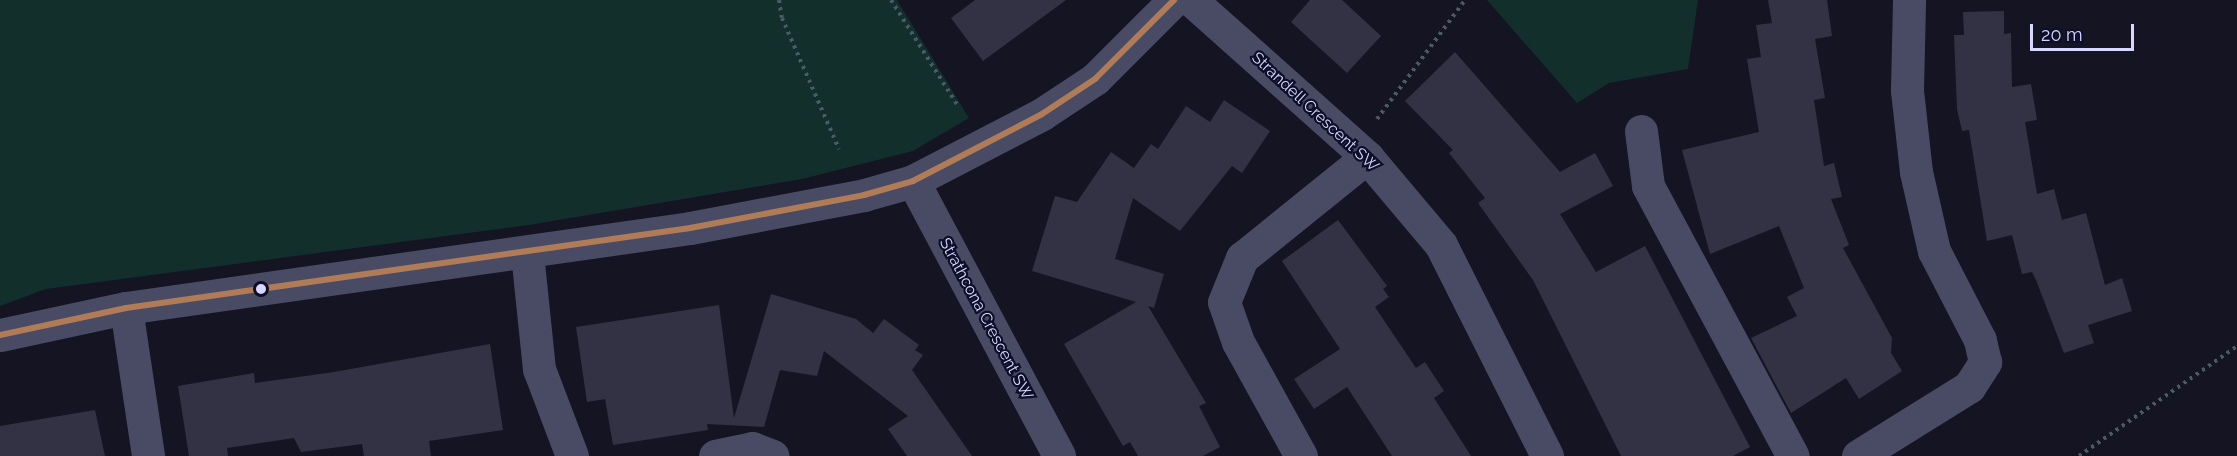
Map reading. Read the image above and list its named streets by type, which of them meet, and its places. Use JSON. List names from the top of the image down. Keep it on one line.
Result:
{"streets":{"street":["Strandell Crescent SW","Strathcona Crescent SW"]},"scale_bar":"20 m"}
